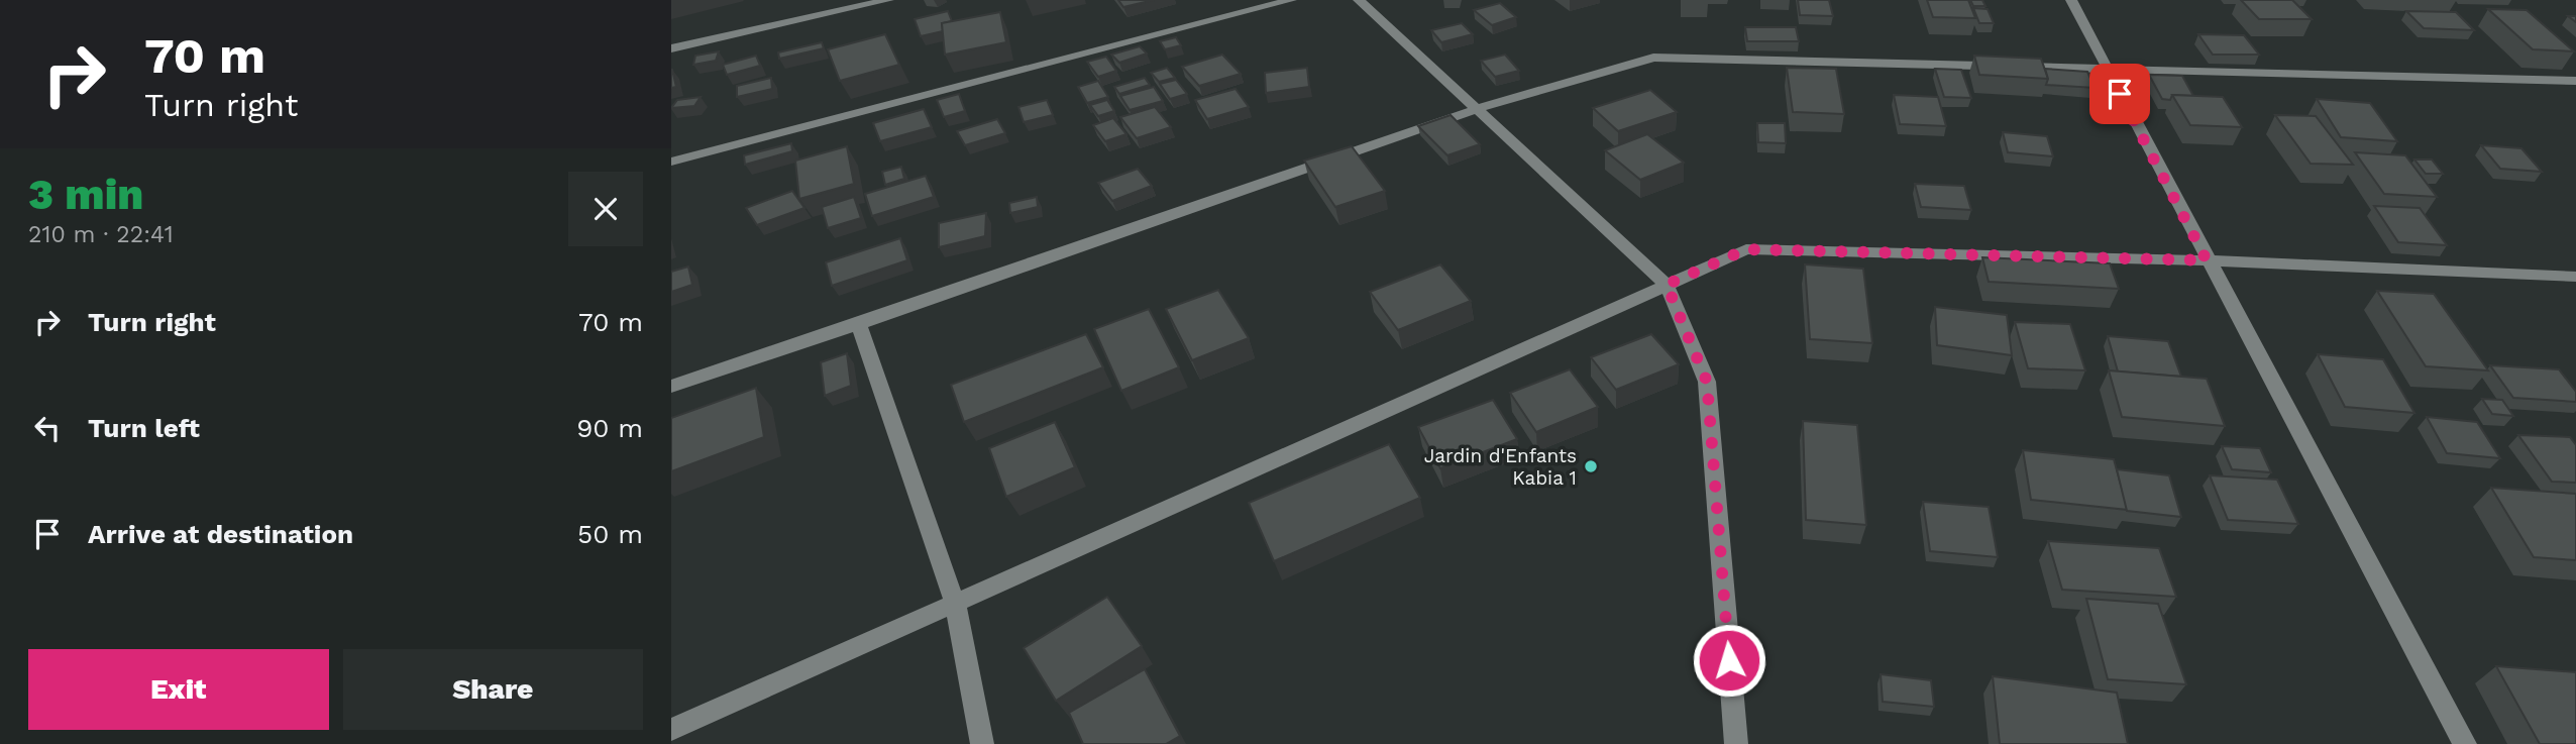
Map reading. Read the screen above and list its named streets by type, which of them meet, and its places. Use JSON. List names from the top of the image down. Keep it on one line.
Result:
{"places":["Jardin d'Enfants Kabia 1"],"page":{"turn":["70 m","Turn right"],"heading":["3 min","210 m · 22:41"],"list":[{"name":"Turn right","value":"70 m"},{"name":"Turn left","value":"90 m"},{"name":"Arrive at destination","value":"50 m"}],"buttons":["Exit","Share"]}}
